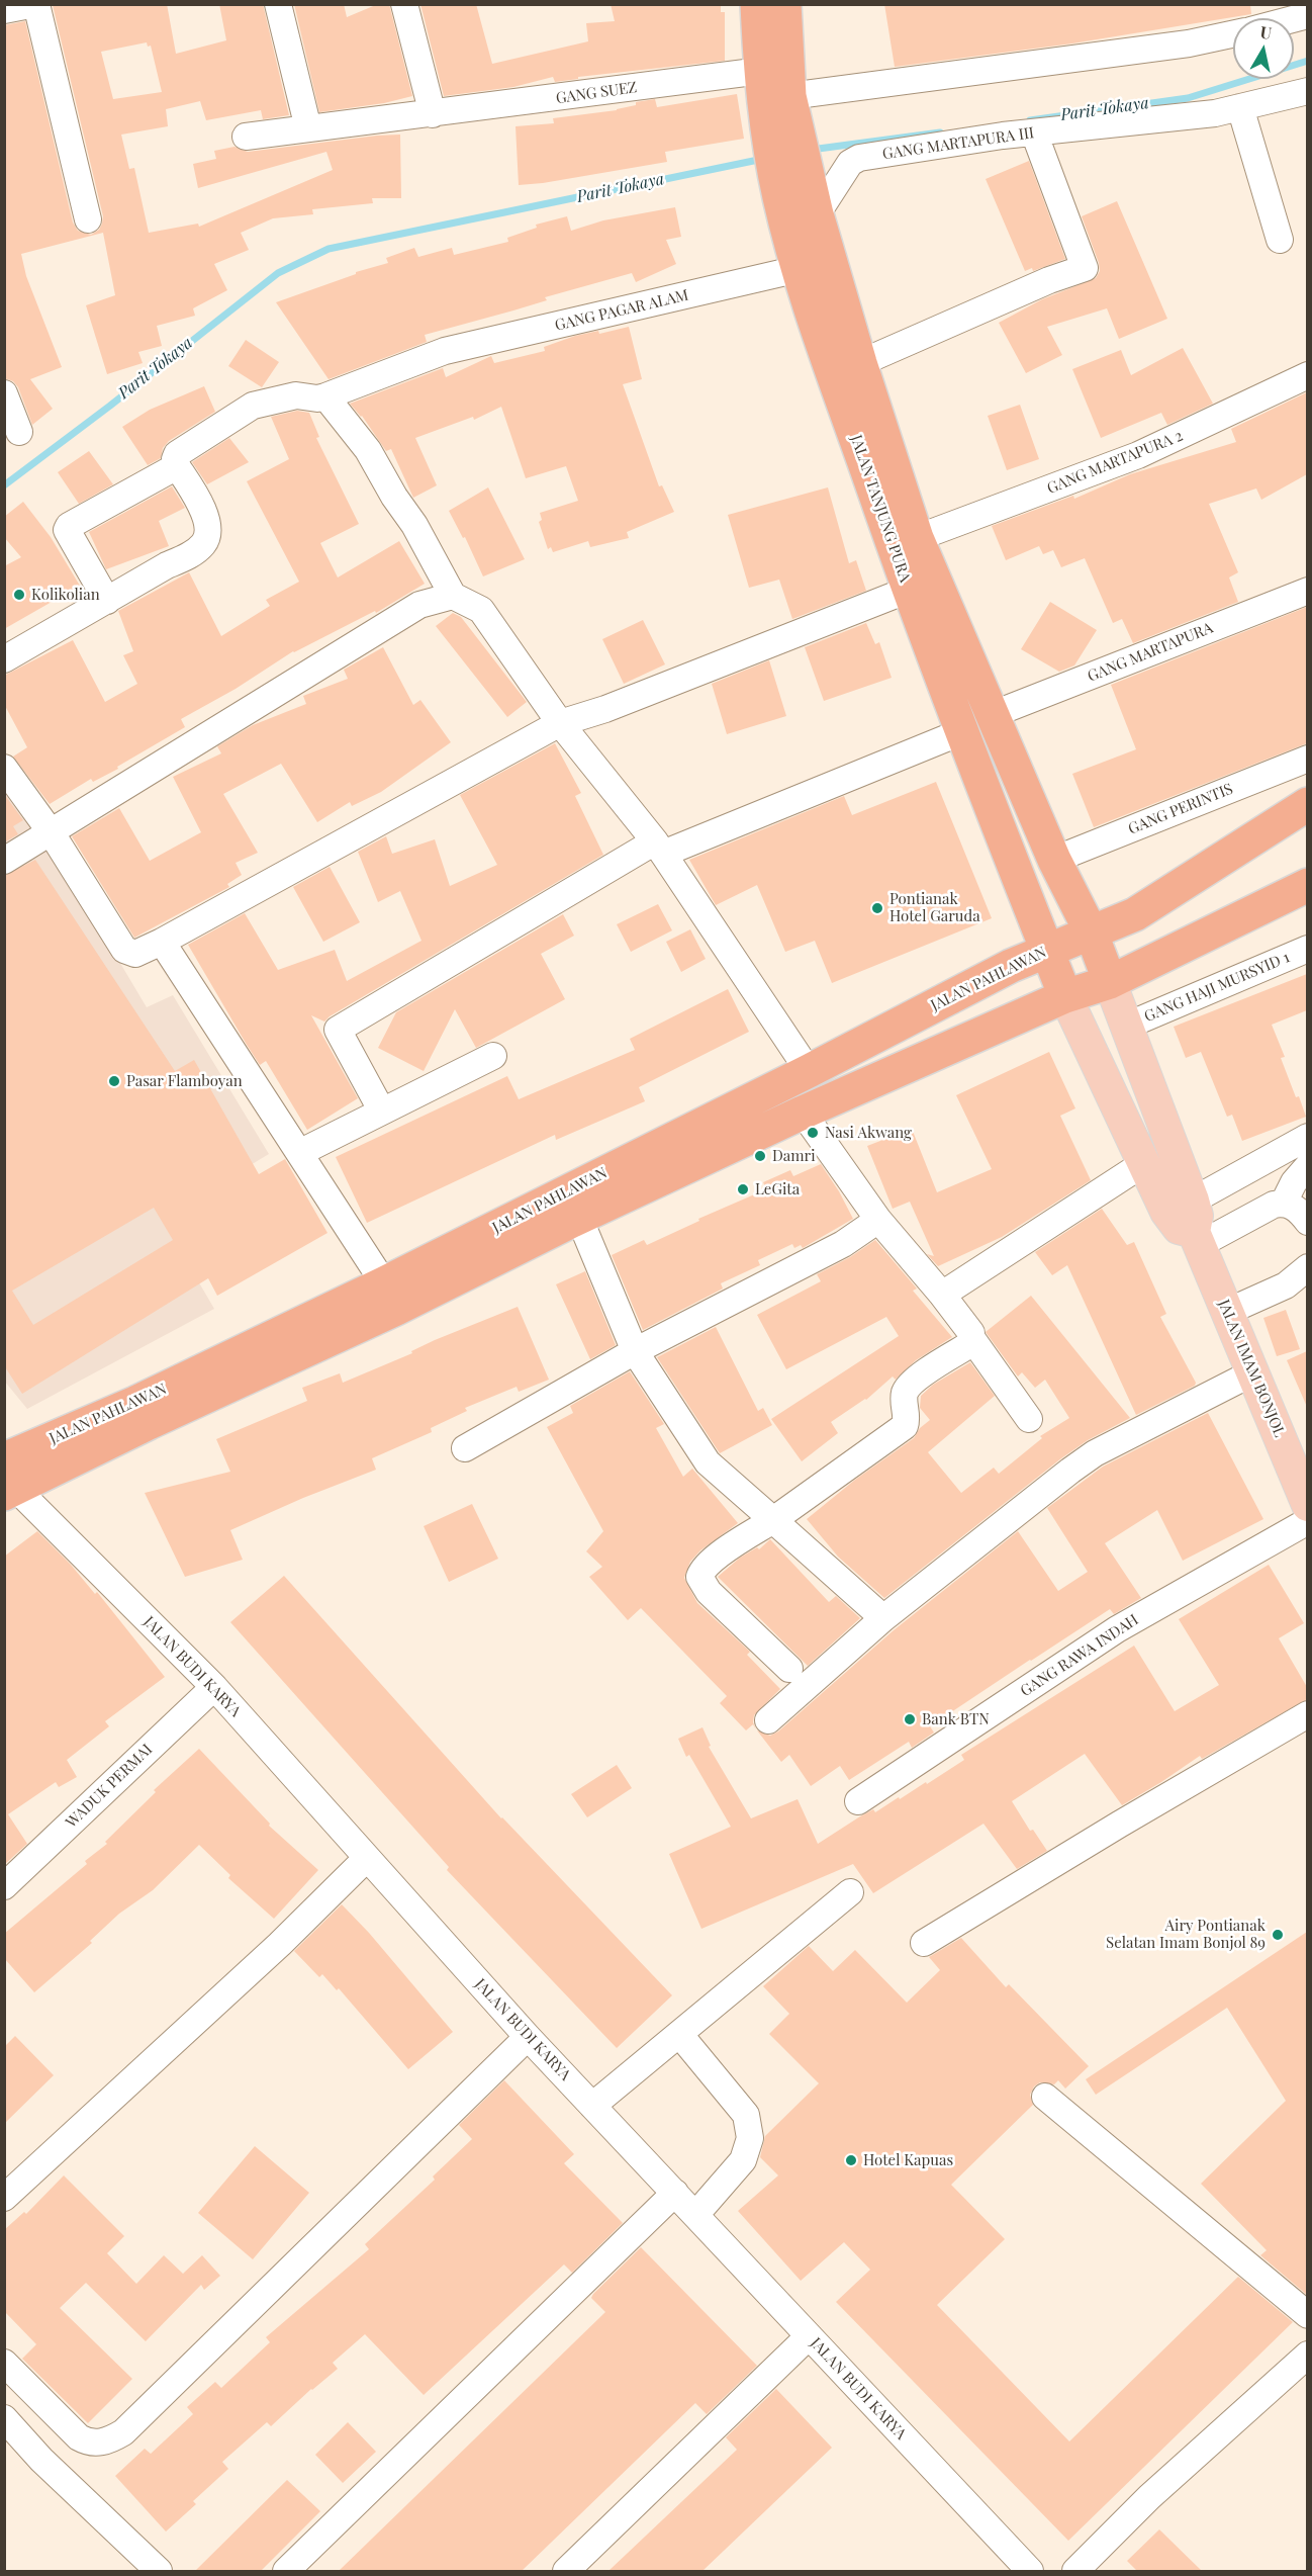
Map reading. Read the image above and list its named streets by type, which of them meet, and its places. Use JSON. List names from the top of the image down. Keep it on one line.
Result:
{"streets":{"highway":["JALAN TANJUNG PURA","JALAN PAHLAWAN"],"main road":["JALAN IMAM BONJOL"],"street":["GANG SUEZ","GANG MARTAPURA III","GANG PAGAR ALAM","GANG MARTAPURA 2","GANG MARTAPURA","GANG PERINTIS","GANG HAJI MURSYID 1","GANG RAWA INDAH","JALAN BUDI KARYA","WADUK PERMAI"]},"crossings":[["GANG SUEZ","JALAN TANJUNG PURA"],["GANG MARTAPURA III","JALAN TANJUNG PURA"],["GANG PAGAR ALAM","JALAN TANJUNG PURA"],["GANG MARTAPURA 2","JALAN TANJUNG PURA"],["JALAN TANJUNG PURA","GANG MARTAPURA"],["JALAN TANJUNG PURA","GANG PERINTIS"],["JALAN TANJUNG PURA","JALAN PAHLAWAN"],["JALAN PAHLAWAN","JALAN BUDI KARYA"],["JALAN BUDI KARYA","WADUK PERMAI"]],"water":["Parit Tokaya"],"places":["Kolikolian","Pontianak Hotel Garuda","Pasar Flamboyan","Nasi Akwang","Damri","LeGita","Bank BTN","Airy Pontianak Selatan Imam Bonjol 89","Hotel Kapuas"],"north":"top"}
